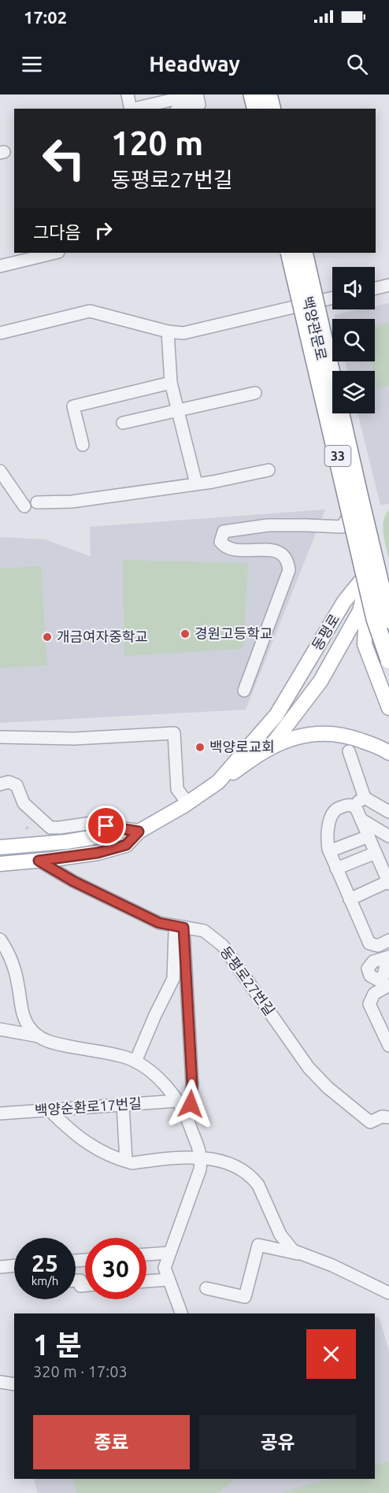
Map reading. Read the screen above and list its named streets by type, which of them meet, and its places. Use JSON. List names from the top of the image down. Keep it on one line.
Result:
{"streets":{"highway":["33"],"main road":["백양관문로","동평로"],"street":["동평로27번길","백양순환로17번길"]},"crossings":[["백양관문로","동평로"],["동평로","동평로27번길"]],"places":["경원고등학교","개금여자중학교","백양로교회"],"page":{"status":"17:02","header":"Headway","turn":["120 m","동평로27번길"],"then":"그다음","speed":"25 km/h","limit":"30","heading":["1 분","320 m · 17:03"],"buttons":["종료","공유"]}}
